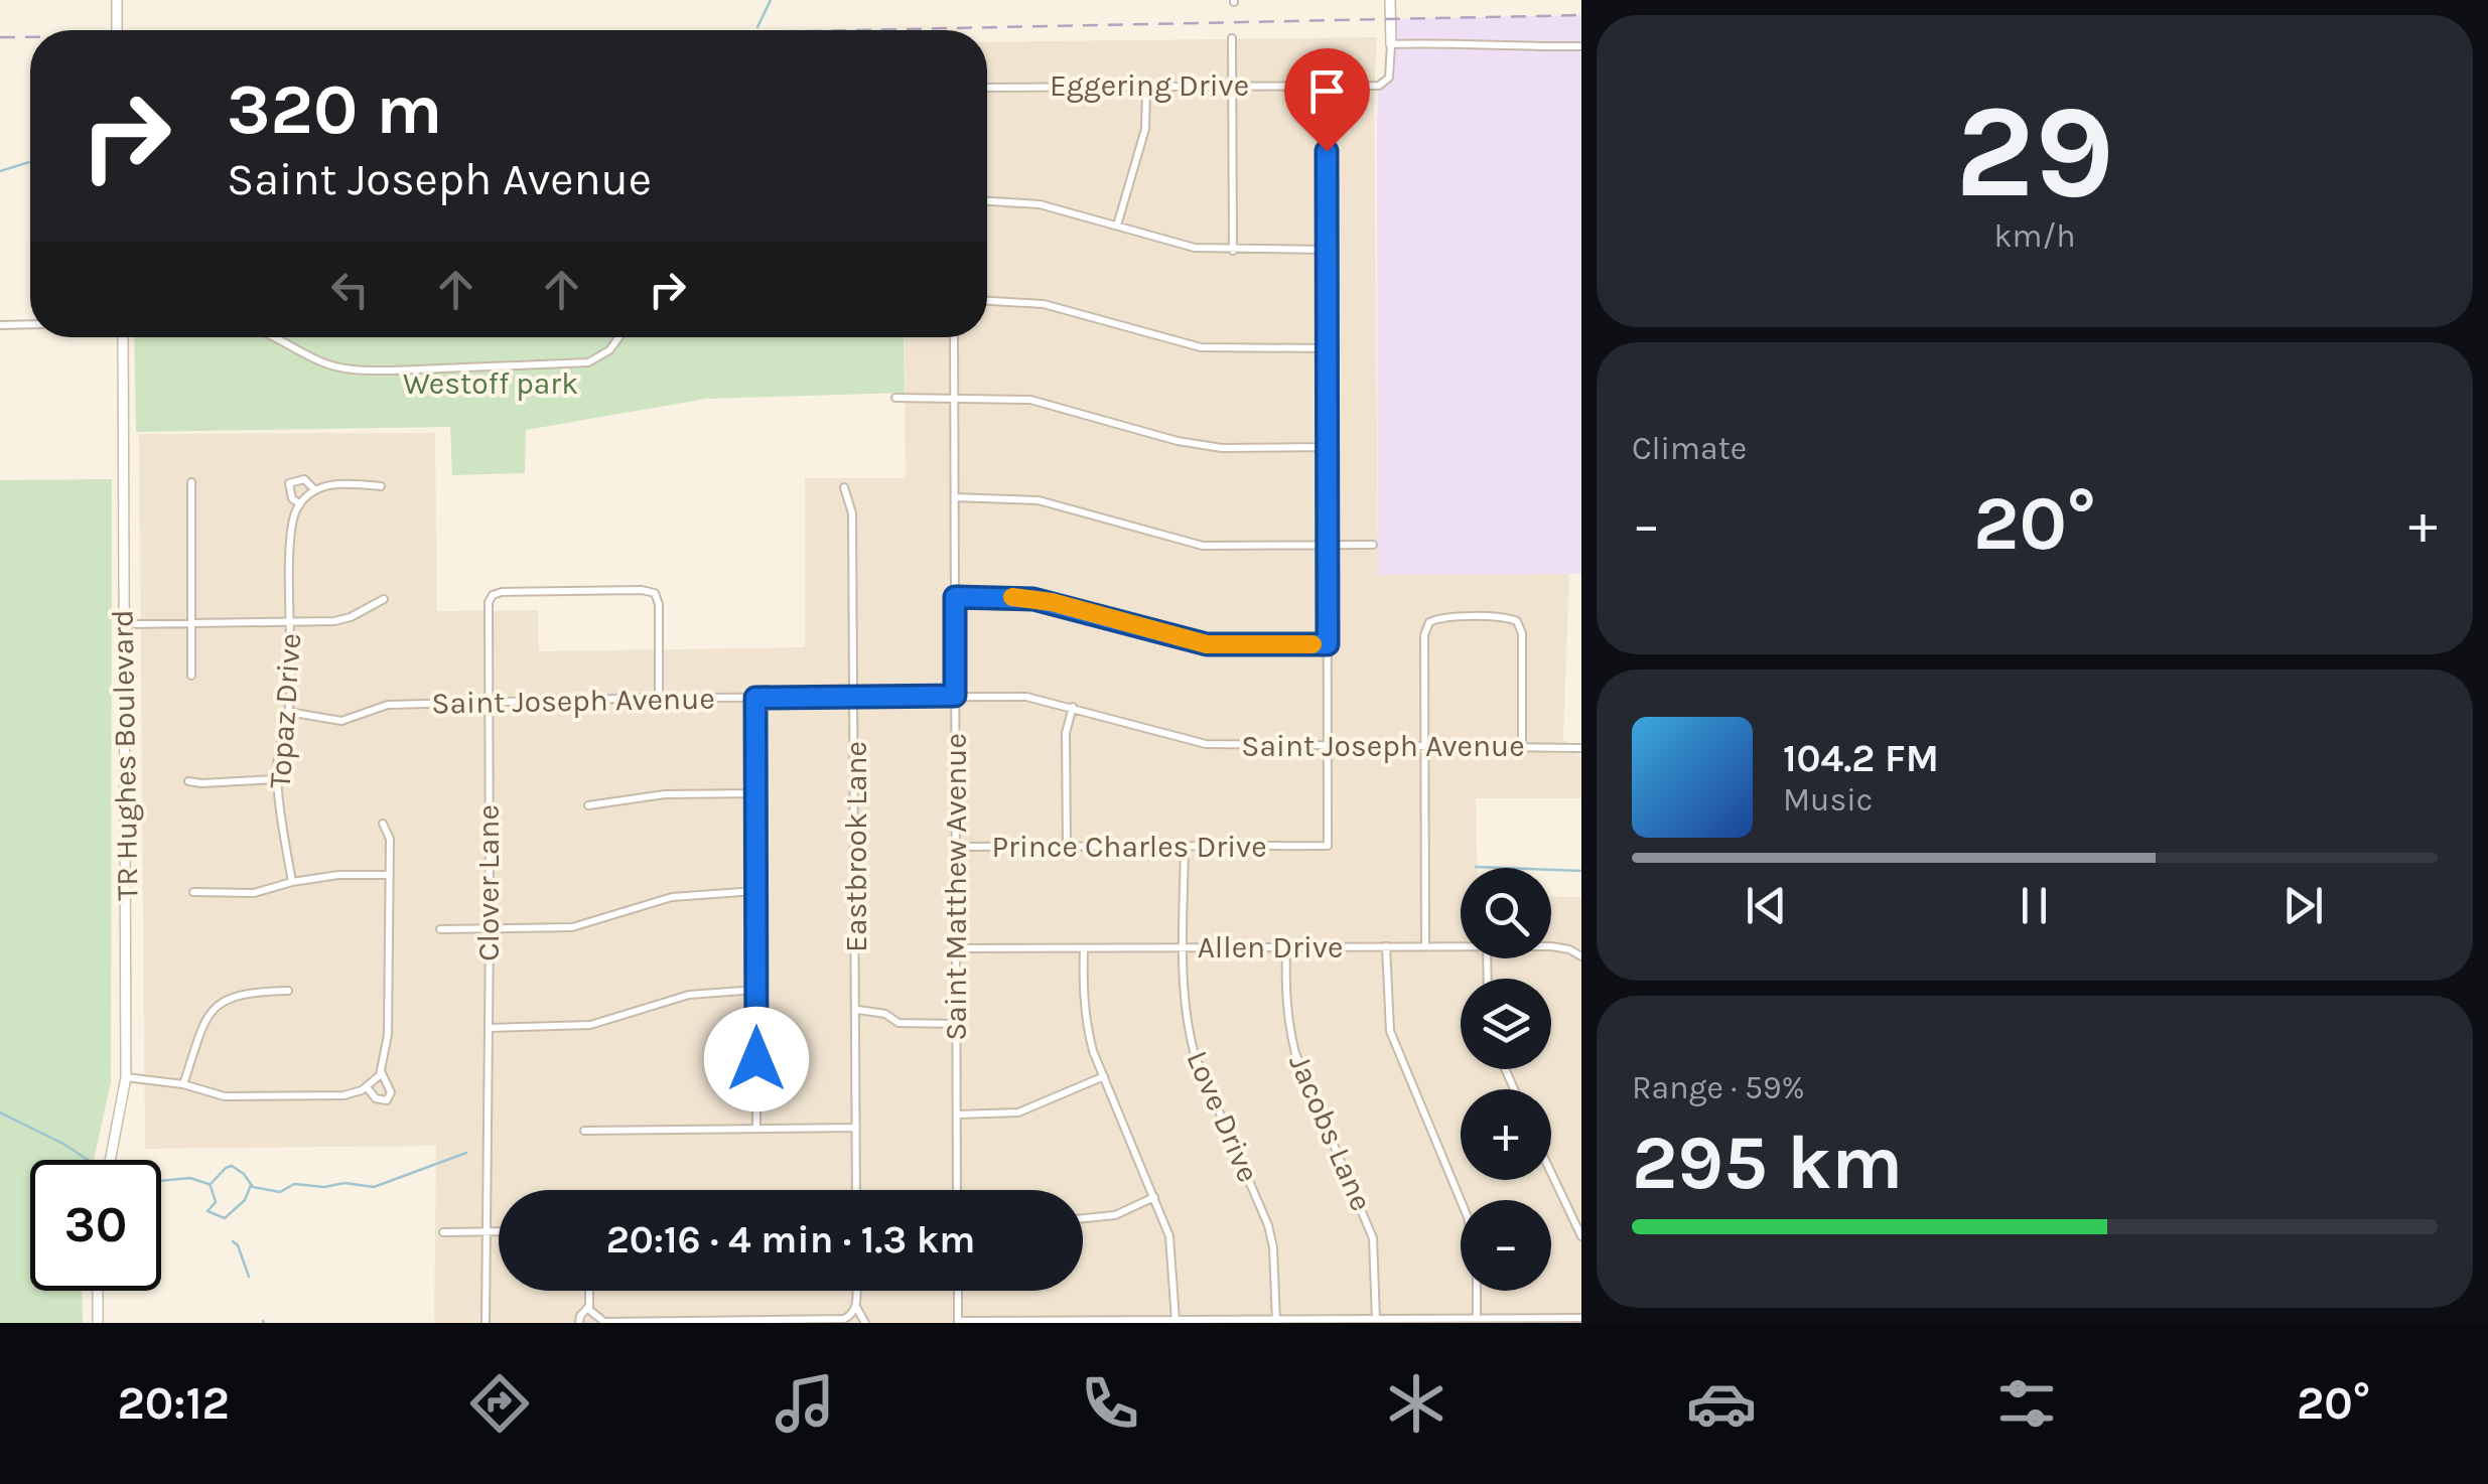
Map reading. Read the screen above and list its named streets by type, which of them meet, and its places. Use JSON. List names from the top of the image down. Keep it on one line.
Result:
{"streets":{"main road":["TR Hughes Boulevard"],"street":["Eggering Drive","Saint Joseph Avenue","Topaz Drive","Eastbrook Lane","Prince Charles Drive","Clover Lane","Saint Matthew Avenue","Allen Drive","Love Drive","Jacobs Lane"]},"crossings":[["Saint Joseph Avenue","Topaz Drive"],["Saint Joseph Avenue","Eastbrook Lane"],["Saint Joseph Avenue","Prince Charles Drive"],["Saint Joseph Avenue","Clover Lane"],["Saint Joseph Avenue","Saint Matthew Avenue"],["Prince Charles Drive","Saint Matthew Avenue"],["Prince Charles Drive","Love Drive"],["Saint Matthew Avenue","Allen Drive"],["Allen Drive","Love Drive"],["Allen Drive","Jacobs Lane"]],"parks":["Westoff park"],"page":{"tile":[["29","km/h"],"Climate",["Range · 59%","295 km"]],"turn":["320 m","Saint Joseph Avenue"],"heat":["−","20°","+"],"song":["104.2 FM","Music"],"map_buttons":["+","−"],"limit":"30","trip":"20:16 · 4 min · 1.3 km","tabs":["20:12","20°"]}}
